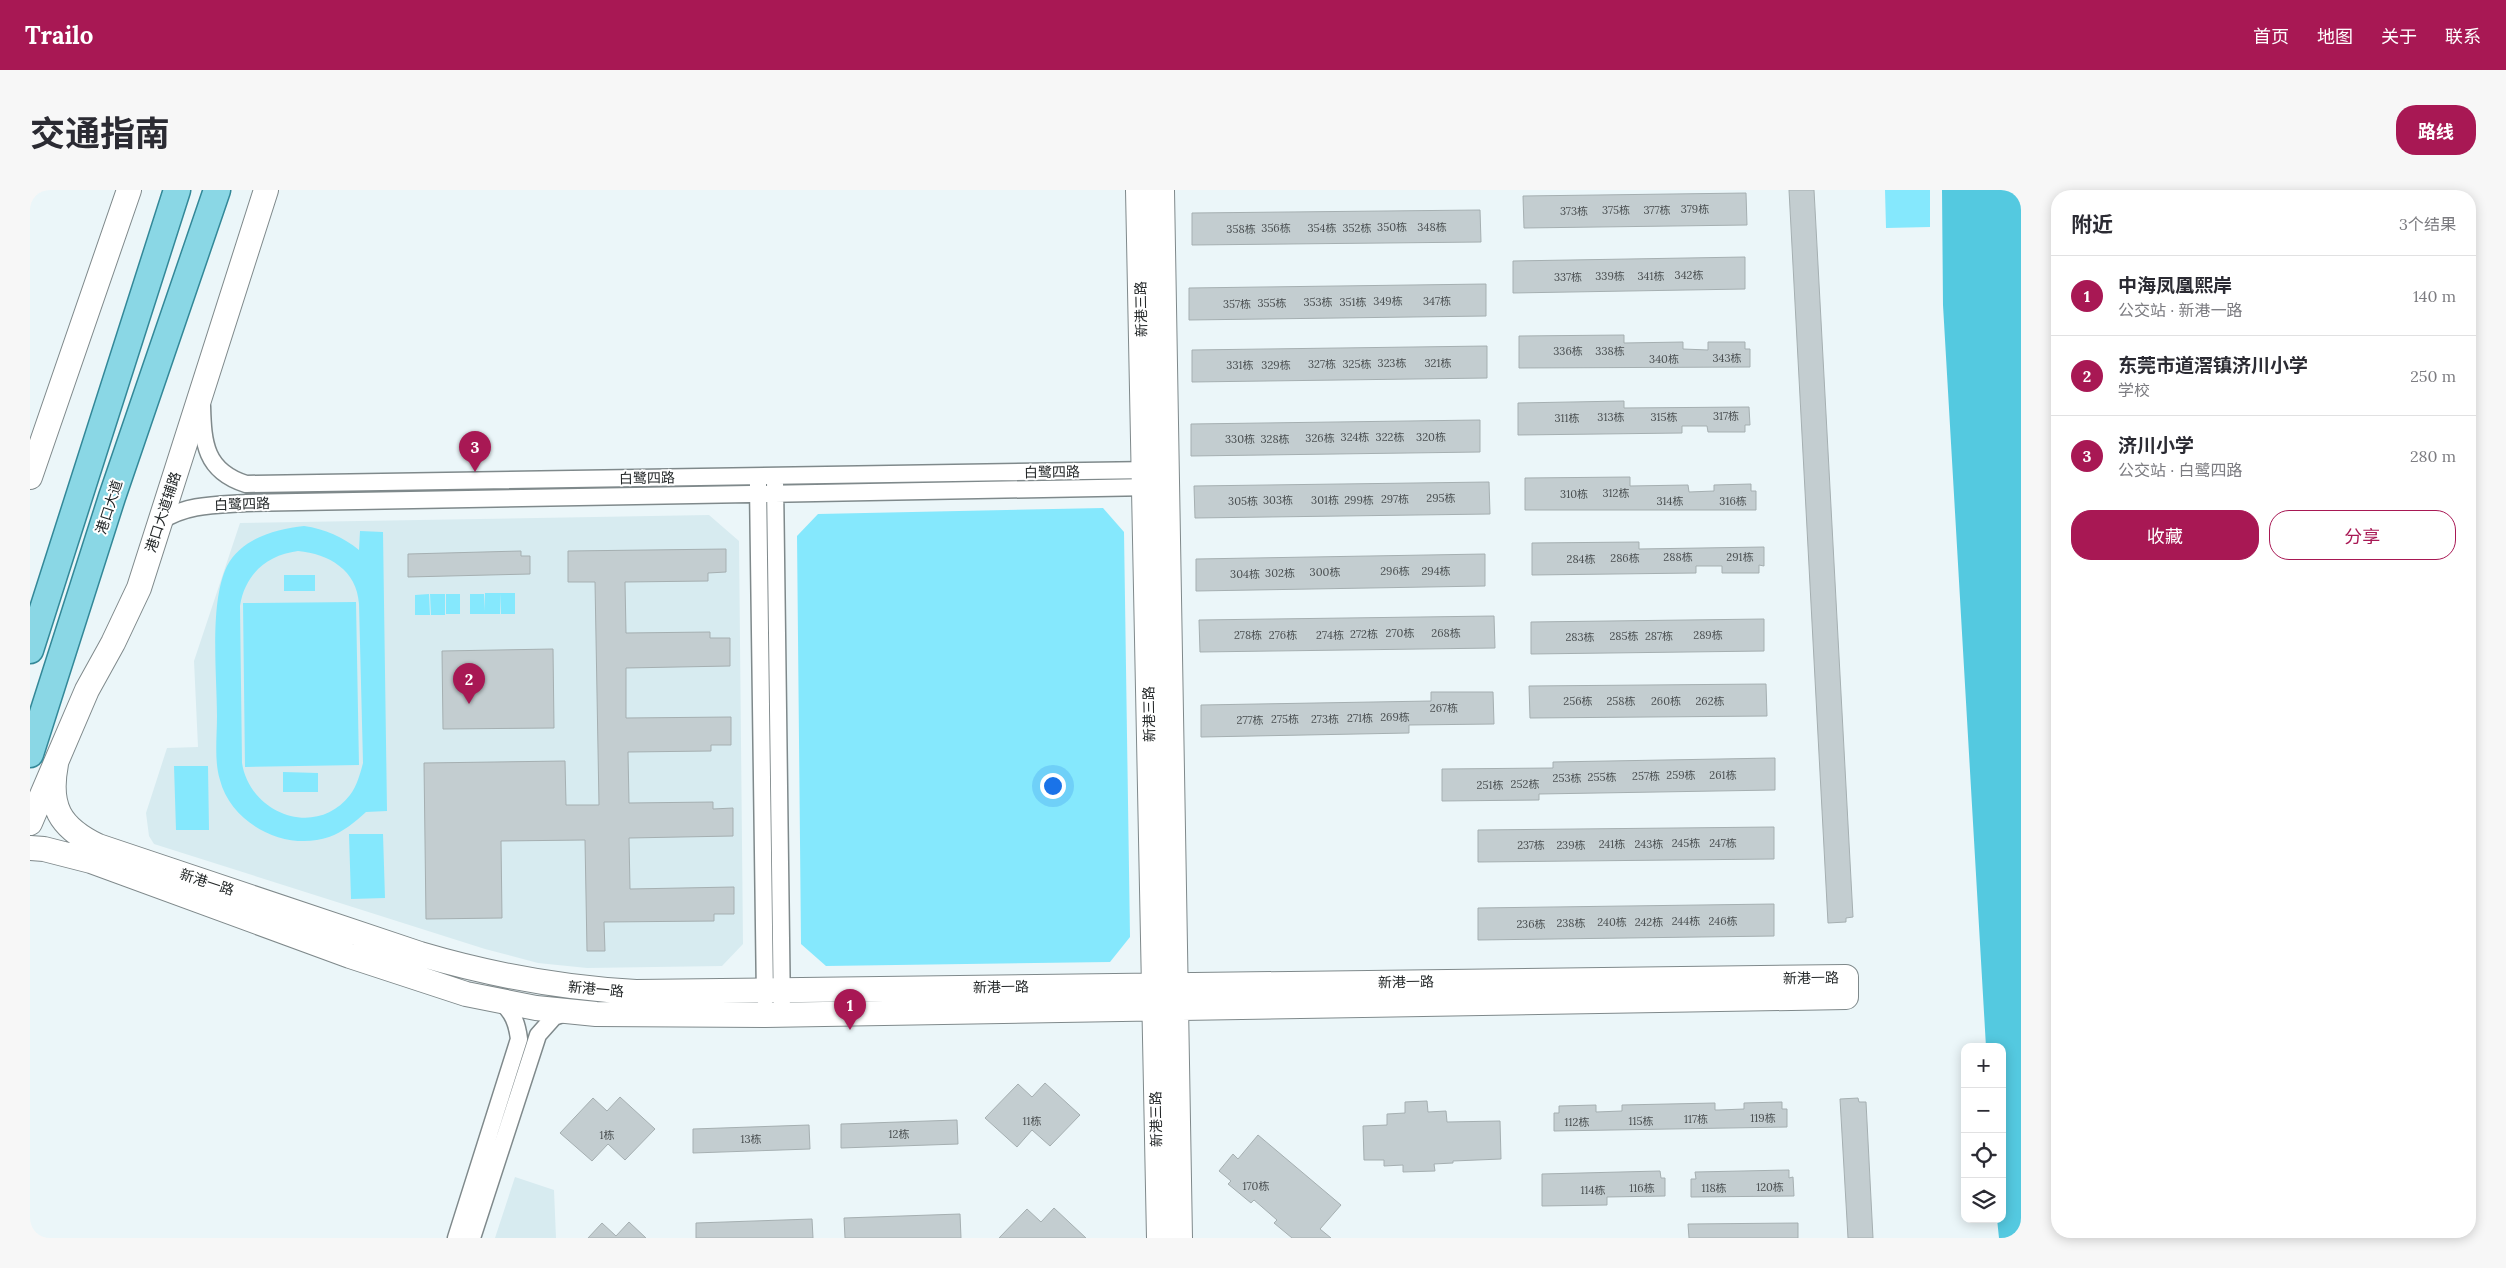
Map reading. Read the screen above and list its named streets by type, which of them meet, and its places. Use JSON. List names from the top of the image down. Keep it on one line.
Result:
{"streets":{"main road":["港口大道"],"street":["新港三路","白鹭四路","港口大道辅路","新港一路"]},"crossings":[["新港三路","白鹭四路"],["新港三路","新港一路"],["白鹭四路","港口大道辅路"],["港口大道辅路","新港一路"]],"house_numbers":["379栋","375栋","377栋","373栋","350栋","348栋","356栋","354栋","352栋","358栋","342栋","339栋","341栋","337栋","349栋","347栋","353栋","351栋","355栋","357栋","336栋","338栋","343栋","340栋","323栋","321栋","327栋","325栋","331栋","329栋","317栋","313栋","315栋","311栋","324栋","322栋","320栋","326栋","330栋","328栋","312栋","310栋","295栋","297栋","303栋","301栋","299栋","305栋","314栋","316栋","288栋","291栋","286栋","284栋","296栋","294栋","300栋","302栋","304栋","270栋","268栋","272栋","278栋","276栋","274栋","289栋","285栋","287栋","283栋","256栋","258栋","260栋","262栋","267栋","269栋","271栋","275栋","273栋","277栋","259栋","261栋","257栋","255栋","253栋","252栋","251栋","245栋","247栋","241栋","243栋","237栋","239栋","244栋","246栋","240栋","242栋","238栋","236栋","119栋","117栋","11栋","115栋","112栋","12栋","1栋","13栋","170栋","120栋","116栋","118栋","114栋"],"page":{"header":"Trailo","nav":["首页","地图","关于","联系"],"title":"交通指南","buttons":["路线",["收藏","分享"]],"heading":["附近","3个结果"],"list":[{"mark":"1","name":"中海凤凰熙岸","note":"公交站 · 新港一路","value":"140 m"},{"mark":"2","name":"东莞市道滘镇济川小学","note":"学校","value":"250 m"},{"mark":"3","name":"济川小学","note":"公交站 · 白鹭四路","value":"280 m"}],"pins":["3","2","1"],"map_buttons":["+","−"]}}
